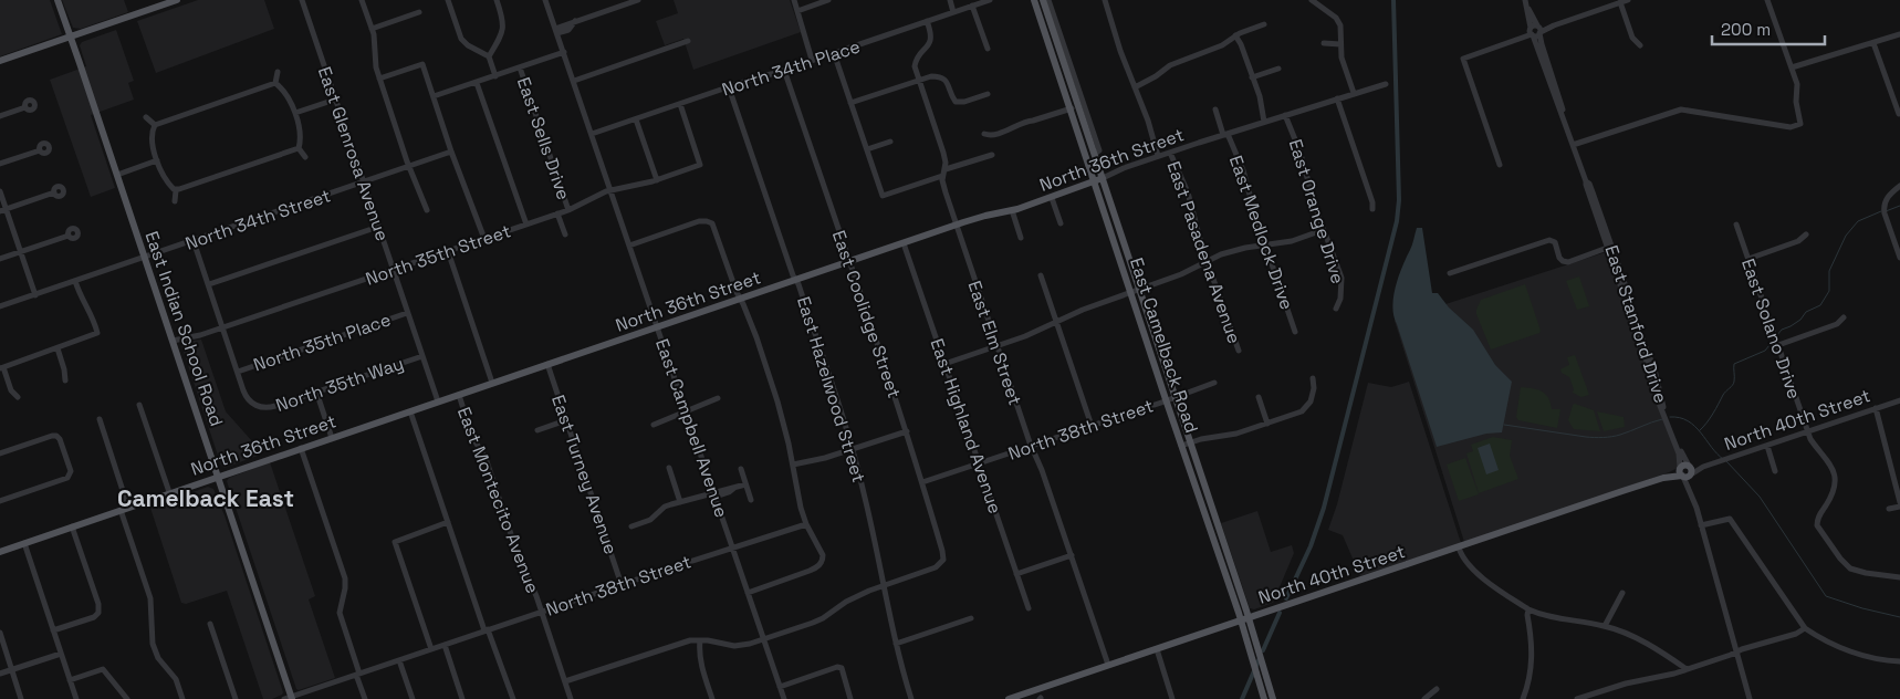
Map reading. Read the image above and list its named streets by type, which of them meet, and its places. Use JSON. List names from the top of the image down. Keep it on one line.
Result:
{"streets":{"main road":["North 36th Street","East Indian School Road","East Camelback Road","North 40th Street"],"street":["North 34th Place","East Sells Drive","East Glenrosa Avenue","East Orange Drive","North 34th Street","East Medlock Drive","East Pasadena Avenue","North 35th Street","East Coolidge Street","East Stanford Drive","East Solano Drive","North 35th Place","East Elm Street","North 35th Way","East Hazelwood Street","East Highland Avenue","East Campbell Avenue","North 38th Street","East Turney Avenue","East Montecito Avenue"]},"crossings":[["North 34th Place","North 35th Street"],["North 34th Place","East Coolidge Street"],["North 34th Place","East Hazelwood Street"],["North 34th Place","East Campbell Avenue"],["East Sells Drive","North 35th Street"],["East Glenrosa Avenue","North 36th Street"],["East Glenrosa Avenue","North 34th Street"],["East Glenrosa Avenue","North 35th Street"],["East Glenrosa Avenue","North 35th Place"],["East Glenrosa Avenue","North 35th Way"],["North 36th Street","East Orange Drive"],["North 36th Street","East Medlock Drive"],["North 36th Street","East Pasadena Avenue"],["North 36th Street","East Coolidge Street"],["North 36th Street","East Indian School Road"],["North 36th Street","East Elm Street"],["North 36th Street","East Camelback Road"],["North 36th Street","East Hazelwood Street"],["North 36th Street","East Highland Avenue"],["North 36th Street","East Campbell Avenue"],["North 36th Street","East Turney Avenue"],["North 36th Street","East Montecito Avenue"],["North 34th Street","East Indian School Road"],["North 35th Street","East Indian School Road"],["North 35th Street","East Campbell Avenue"],["East Coolidge Street","East Hazelwood Street"],["East Coolidge Street","North 38th Street"],["East Stanford Drive","North 40th Street"],["East Indian School Road","North 38th Street"],["East Solano Drive","North 40th Street"],["North 35th Place","North 35th Way"],["East Elm Street","North 40th Street"],["East Elm Street","North 38th Street"],["East Camelback Road","North 40th Street"],["East Camelback Road","North 38th Street"],["East Highland Avenue","North 38th Street"],["East Campbell Avenue","North 38th Street"],["North 38th Street","East Turney Avenue"],["North 38th Street","East Montecito Avenue"]],"districts":["Camelback East"],"scale_bar":"200 m"}
